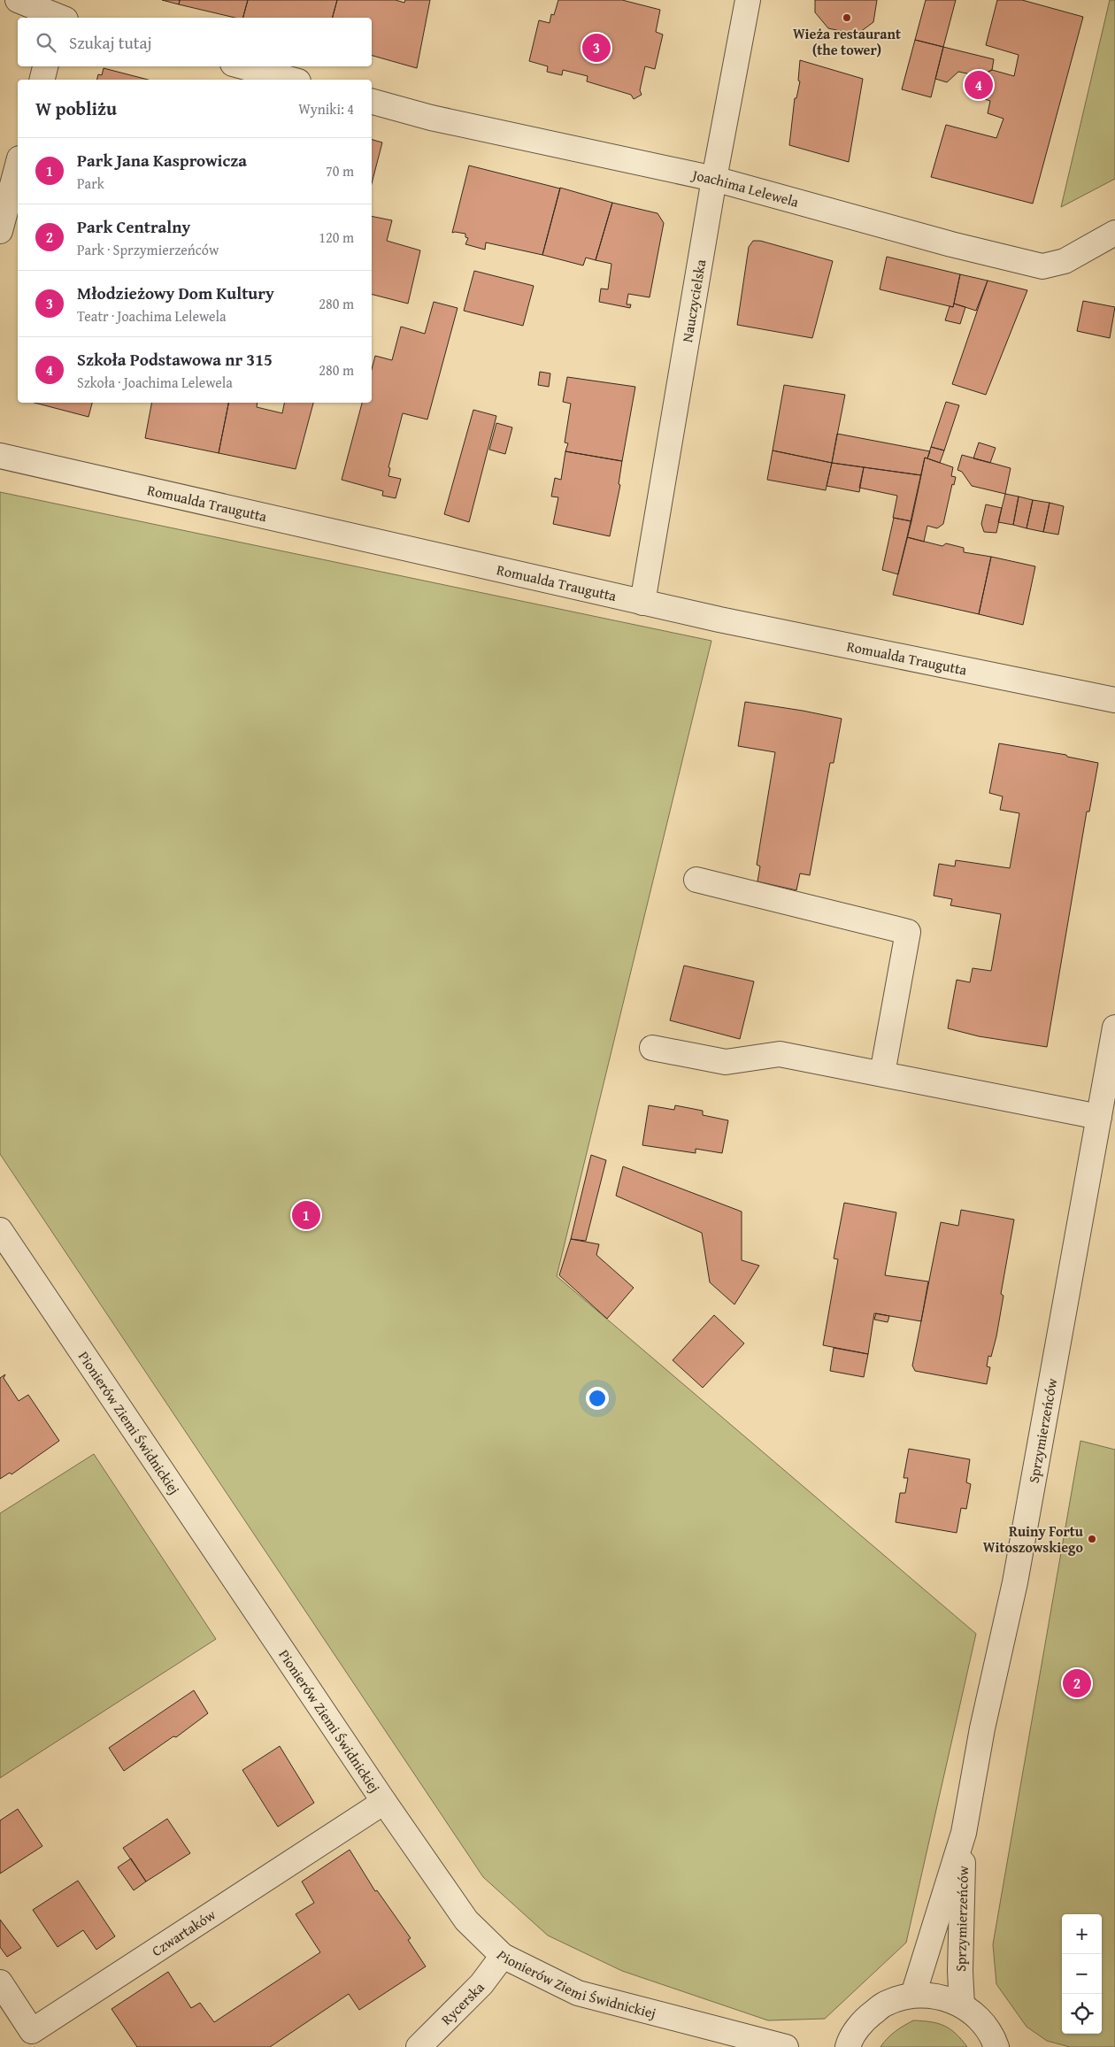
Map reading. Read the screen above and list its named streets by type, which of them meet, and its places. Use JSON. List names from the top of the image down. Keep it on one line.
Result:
{"streets":{"street":["Joachima Lelewela","Nauczycielska","Romualda Traugutta","Pionierów Ziemi Świdnickiej","Sprzymierzeńców","Czwartaków","Rycerska"]},"crossings":[["Joachima Lelewela","Nauczycielska"],["Nauczycielska","Romualda Traugutta"],["Pionierów Ziemi Świdnickiej","Czwartaków"],["Pionierów Ziemi Świdnickiej","Rycerska"]],"places":["Wieża restaurant (the tower)","Ruiny Fortu Witoszowskiego"],"page":{"search":"Szukaj tutaj","pins":["3","4","1","2"],"heading":["W pobliżu","Wyniki: 4"],"list":[{"mark":"1","name":"Park Jana Kasprowicza","note":"Park","value":"70 m"},{"mark":"2","name":"Park Centralny","note":"Park · Sprzymierzeńców","value":"120 m"},{"mark":"3","name":"Młodzieżowy Dom Kultury","note":"Teatr · Joachima Lelewela","value":"280 m"},{"mark":"4","name":"Szkoła Podstawowa nr 315","note":"Szkoła · Joachima Lelewela","value":"280 m"}],"map_buttons":["+","−"]}}
